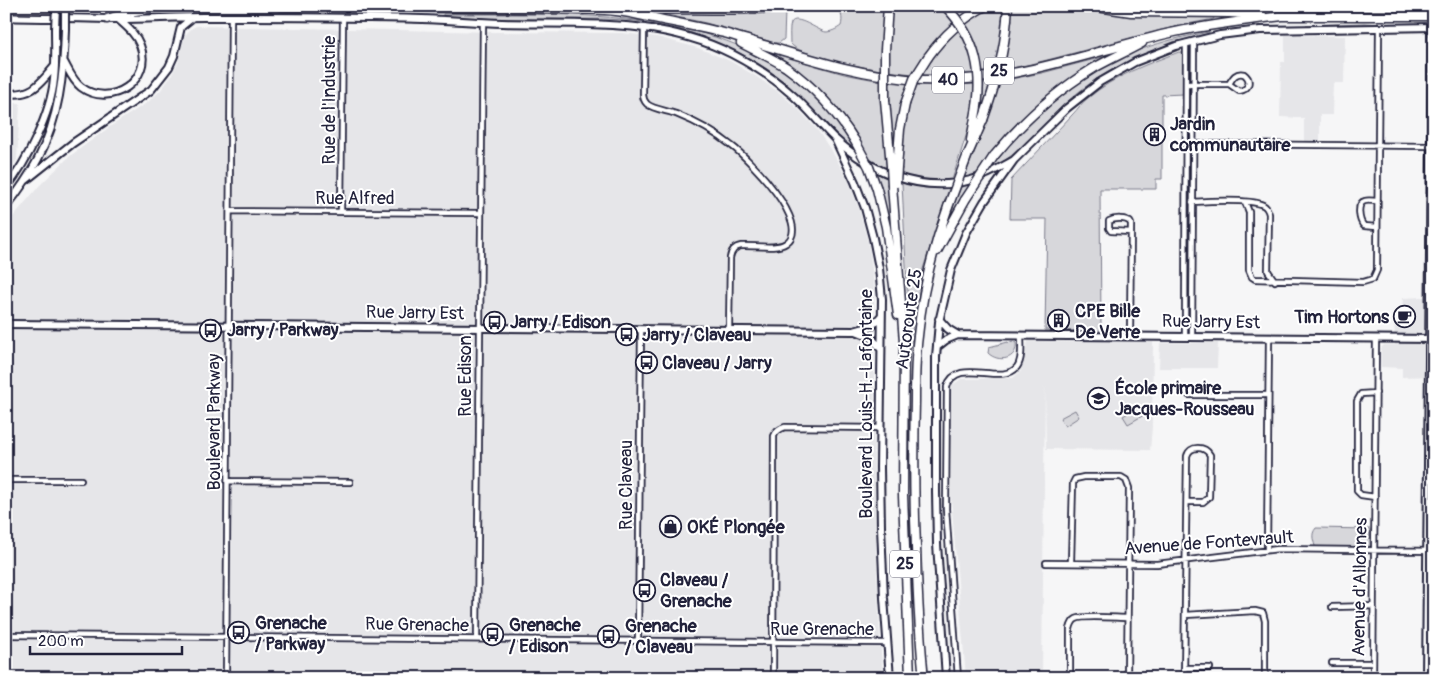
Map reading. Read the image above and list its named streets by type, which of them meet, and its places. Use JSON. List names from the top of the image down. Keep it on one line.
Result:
{"streets":{"highway":["25","40","Autoroute 25"],"main road":["Rue Jarry Est","Boulevard Louis-H.-Lafontaine"],"street":["Rue de l'Industrie","Rue Alfred","Rue Edison","Boulevard Parkway","Rue Claveau","Avenue de Fontevrault","Avenue d'Allonnes","Rue Grenache"]},"crossings":[["Rue de l'Industrie","Rue Alfred"],["Rue Alfred","Rue Edison"],["Rue Alfred","Boulevard Parkway"],["Rue Jarry Est","Rue Edison"],["Rue Jarry Est","Boulevard Louis-H.-Lafontaine"],["Rue Jarry Est","Boulevard Parkway"],["Rue Jarry Est","Rue Claveau"],["Rue Jarry Est","Avenue d'Allonnes"],["Rue Edison","Rue Grenache"],["Boulevard Louis-H.-Lafontaine","Rue Grenache"],["Boulevard Parkway","Rue Grenache"],["Rue Claveau","Rue Grenache"],["Avenue de Fontevrault","Avenue d'Allonnes"]],"places":{"building":["Jardin communautaire","CPE Bille De Verre"],"cafe":["Tim Hortons"],"bus stop":["Jarry / Edison","Jarry / Parkway","Jarry / Claveau","Claveau / Jarry","Claveau / Grenache","Grenache / Parkway","Grenache / Edison","Grenache / Claveau"],"school or university":["École primaire Jacques-Rousseau"],"shop":["OKÉ Plongée"]},"scale_bar":"200 m"}
